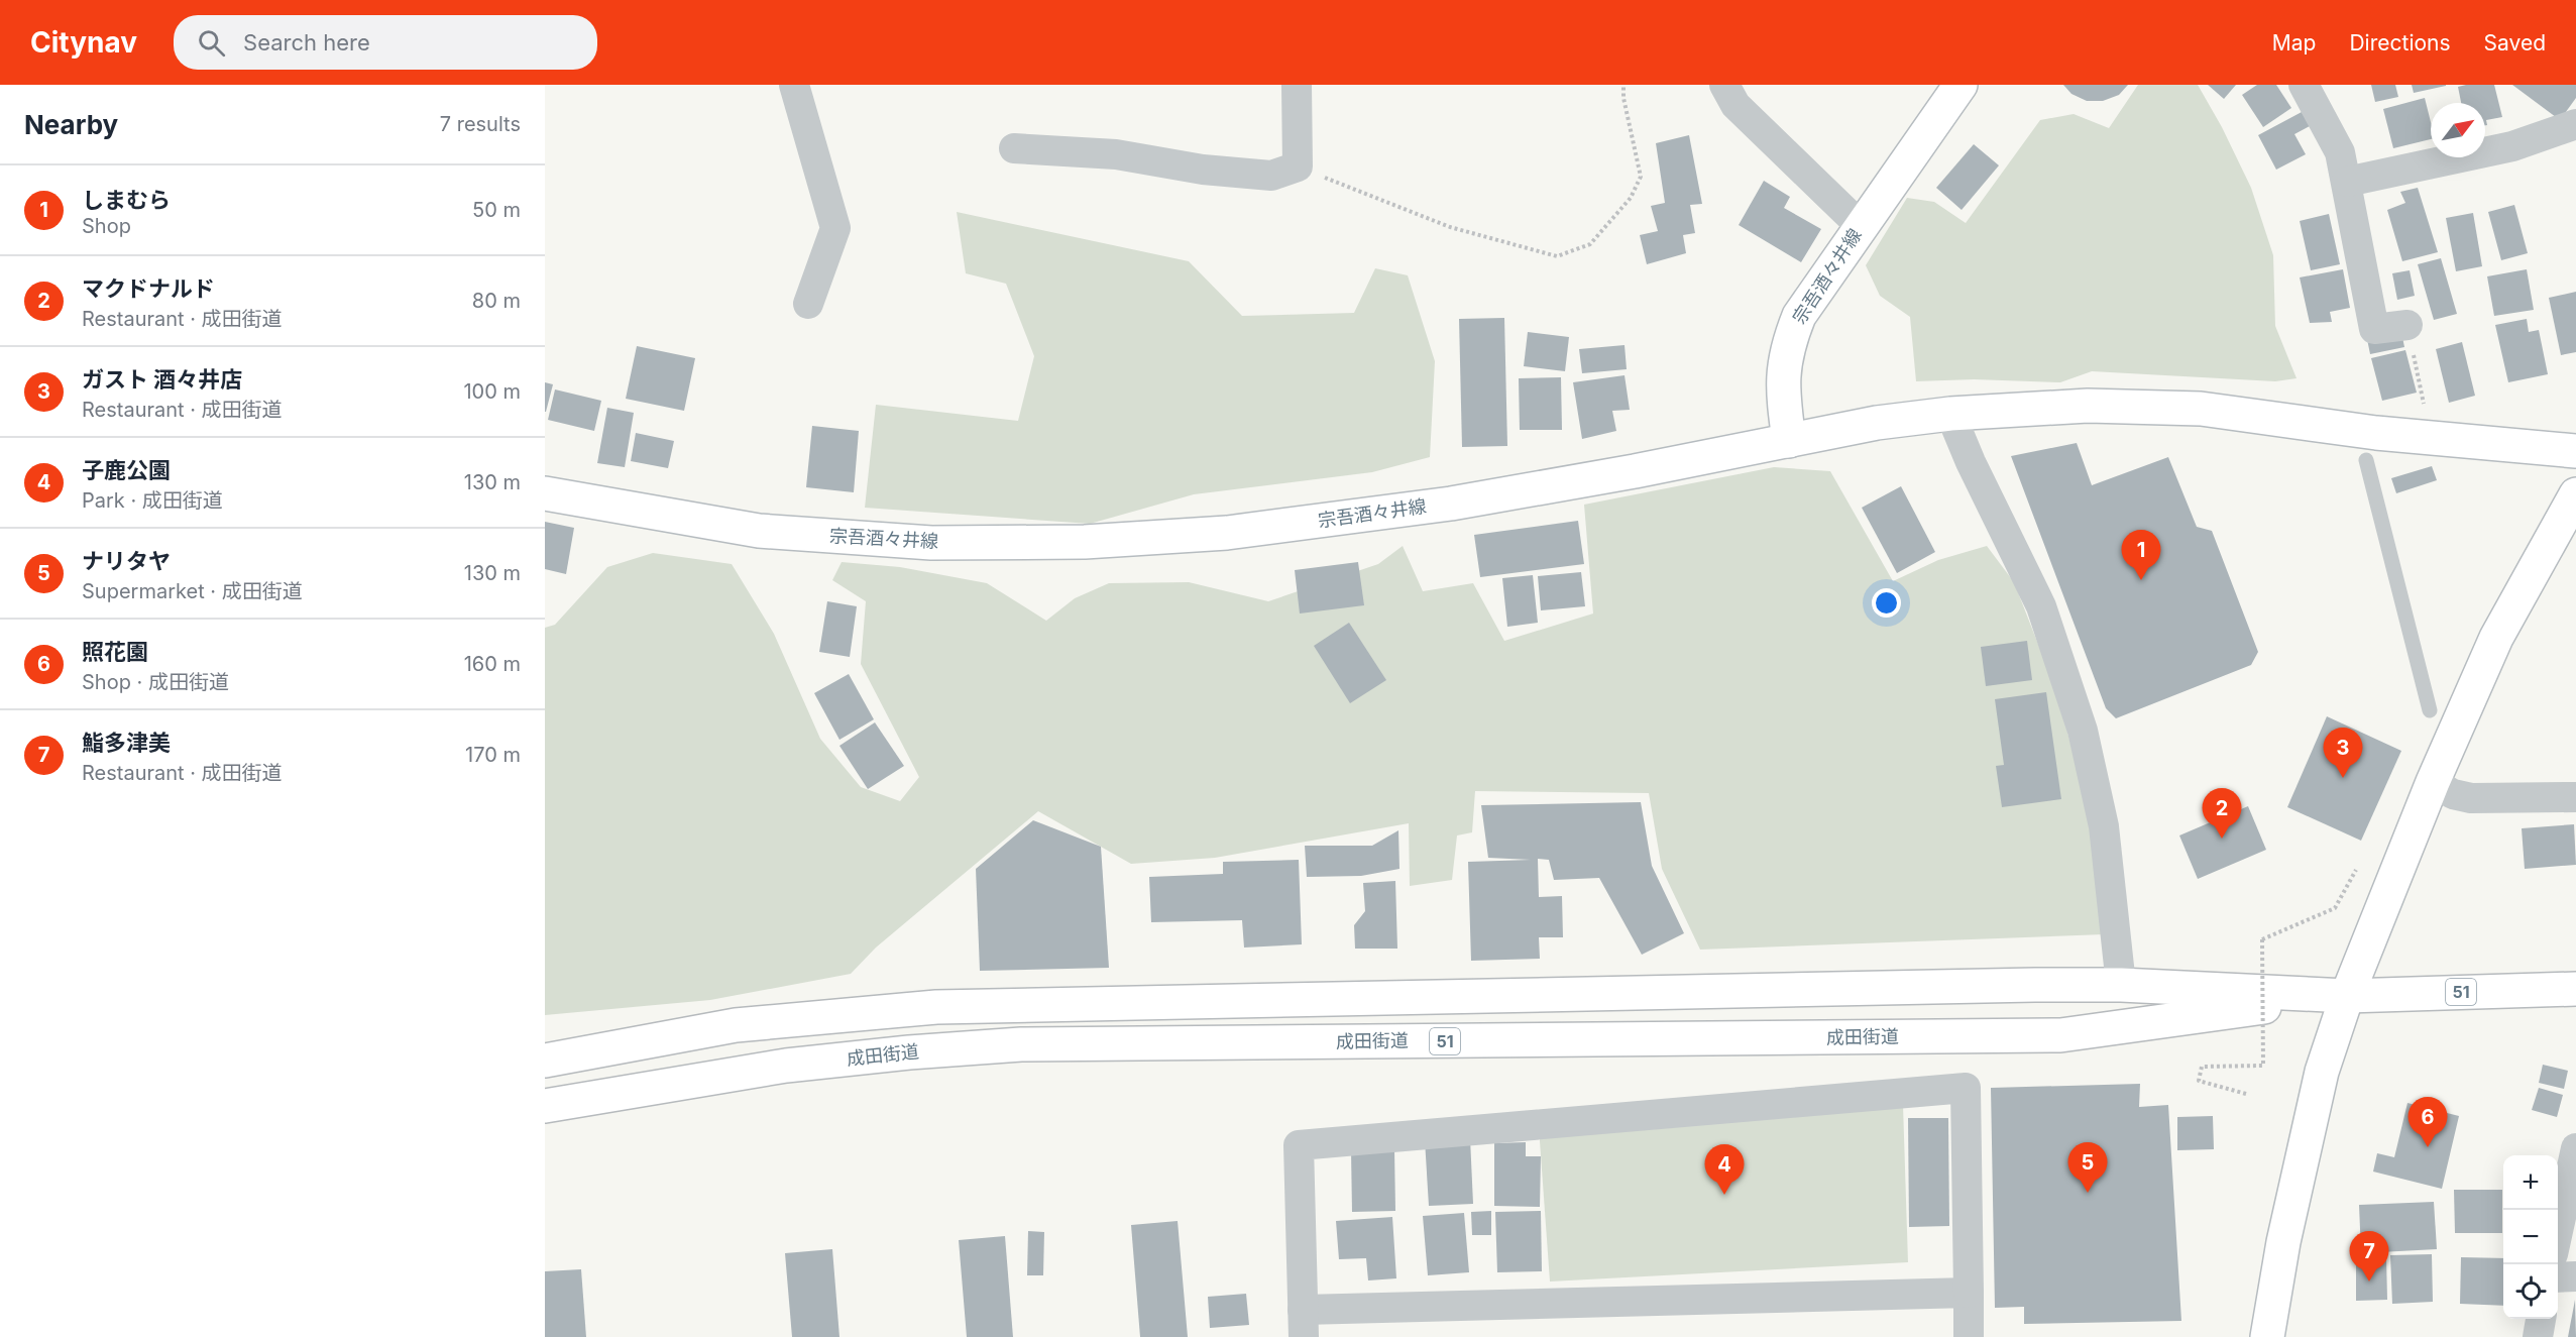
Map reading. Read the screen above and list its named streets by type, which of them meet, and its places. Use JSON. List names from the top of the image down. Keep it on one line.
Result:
{"streets":{"main road":["宗吾酒々井線","51","成田街道"]},"north":"top right","page":{"header":"Citynav","search":"Search here","nav":["Map","Directions","Saved"],"heading":["Nearby","7 results"],"list":[{"mark":"1","name":"しまむら","note":"Shop","value":"50 m"},{"mark":"2","name":"マクドナルド","note":"Restaurant · 成田街道","value":"80 m"},{"mark":"3","name":"ガスト 酒々井店","note":"Restaurant · 成田街道","value":"100 m"},{"mark":"4","name":"子鹿公園","note":"Park · 成田街道","value":"130 m"},{"mark":"5","name":"ナリタヤ","note":"Supermarket · 成田街道","value":"130 m"},{"mark":"6","name":"照花園","note":"Shop · 成田街道","value":"160 m"},{"mark":"7","name":"鮨多津美","note":"Restaurant · 成田街道","value":"170 m"}],"pins":["1","3","2","6","5","4","7"],"map_buttons":["+","−"]}}
